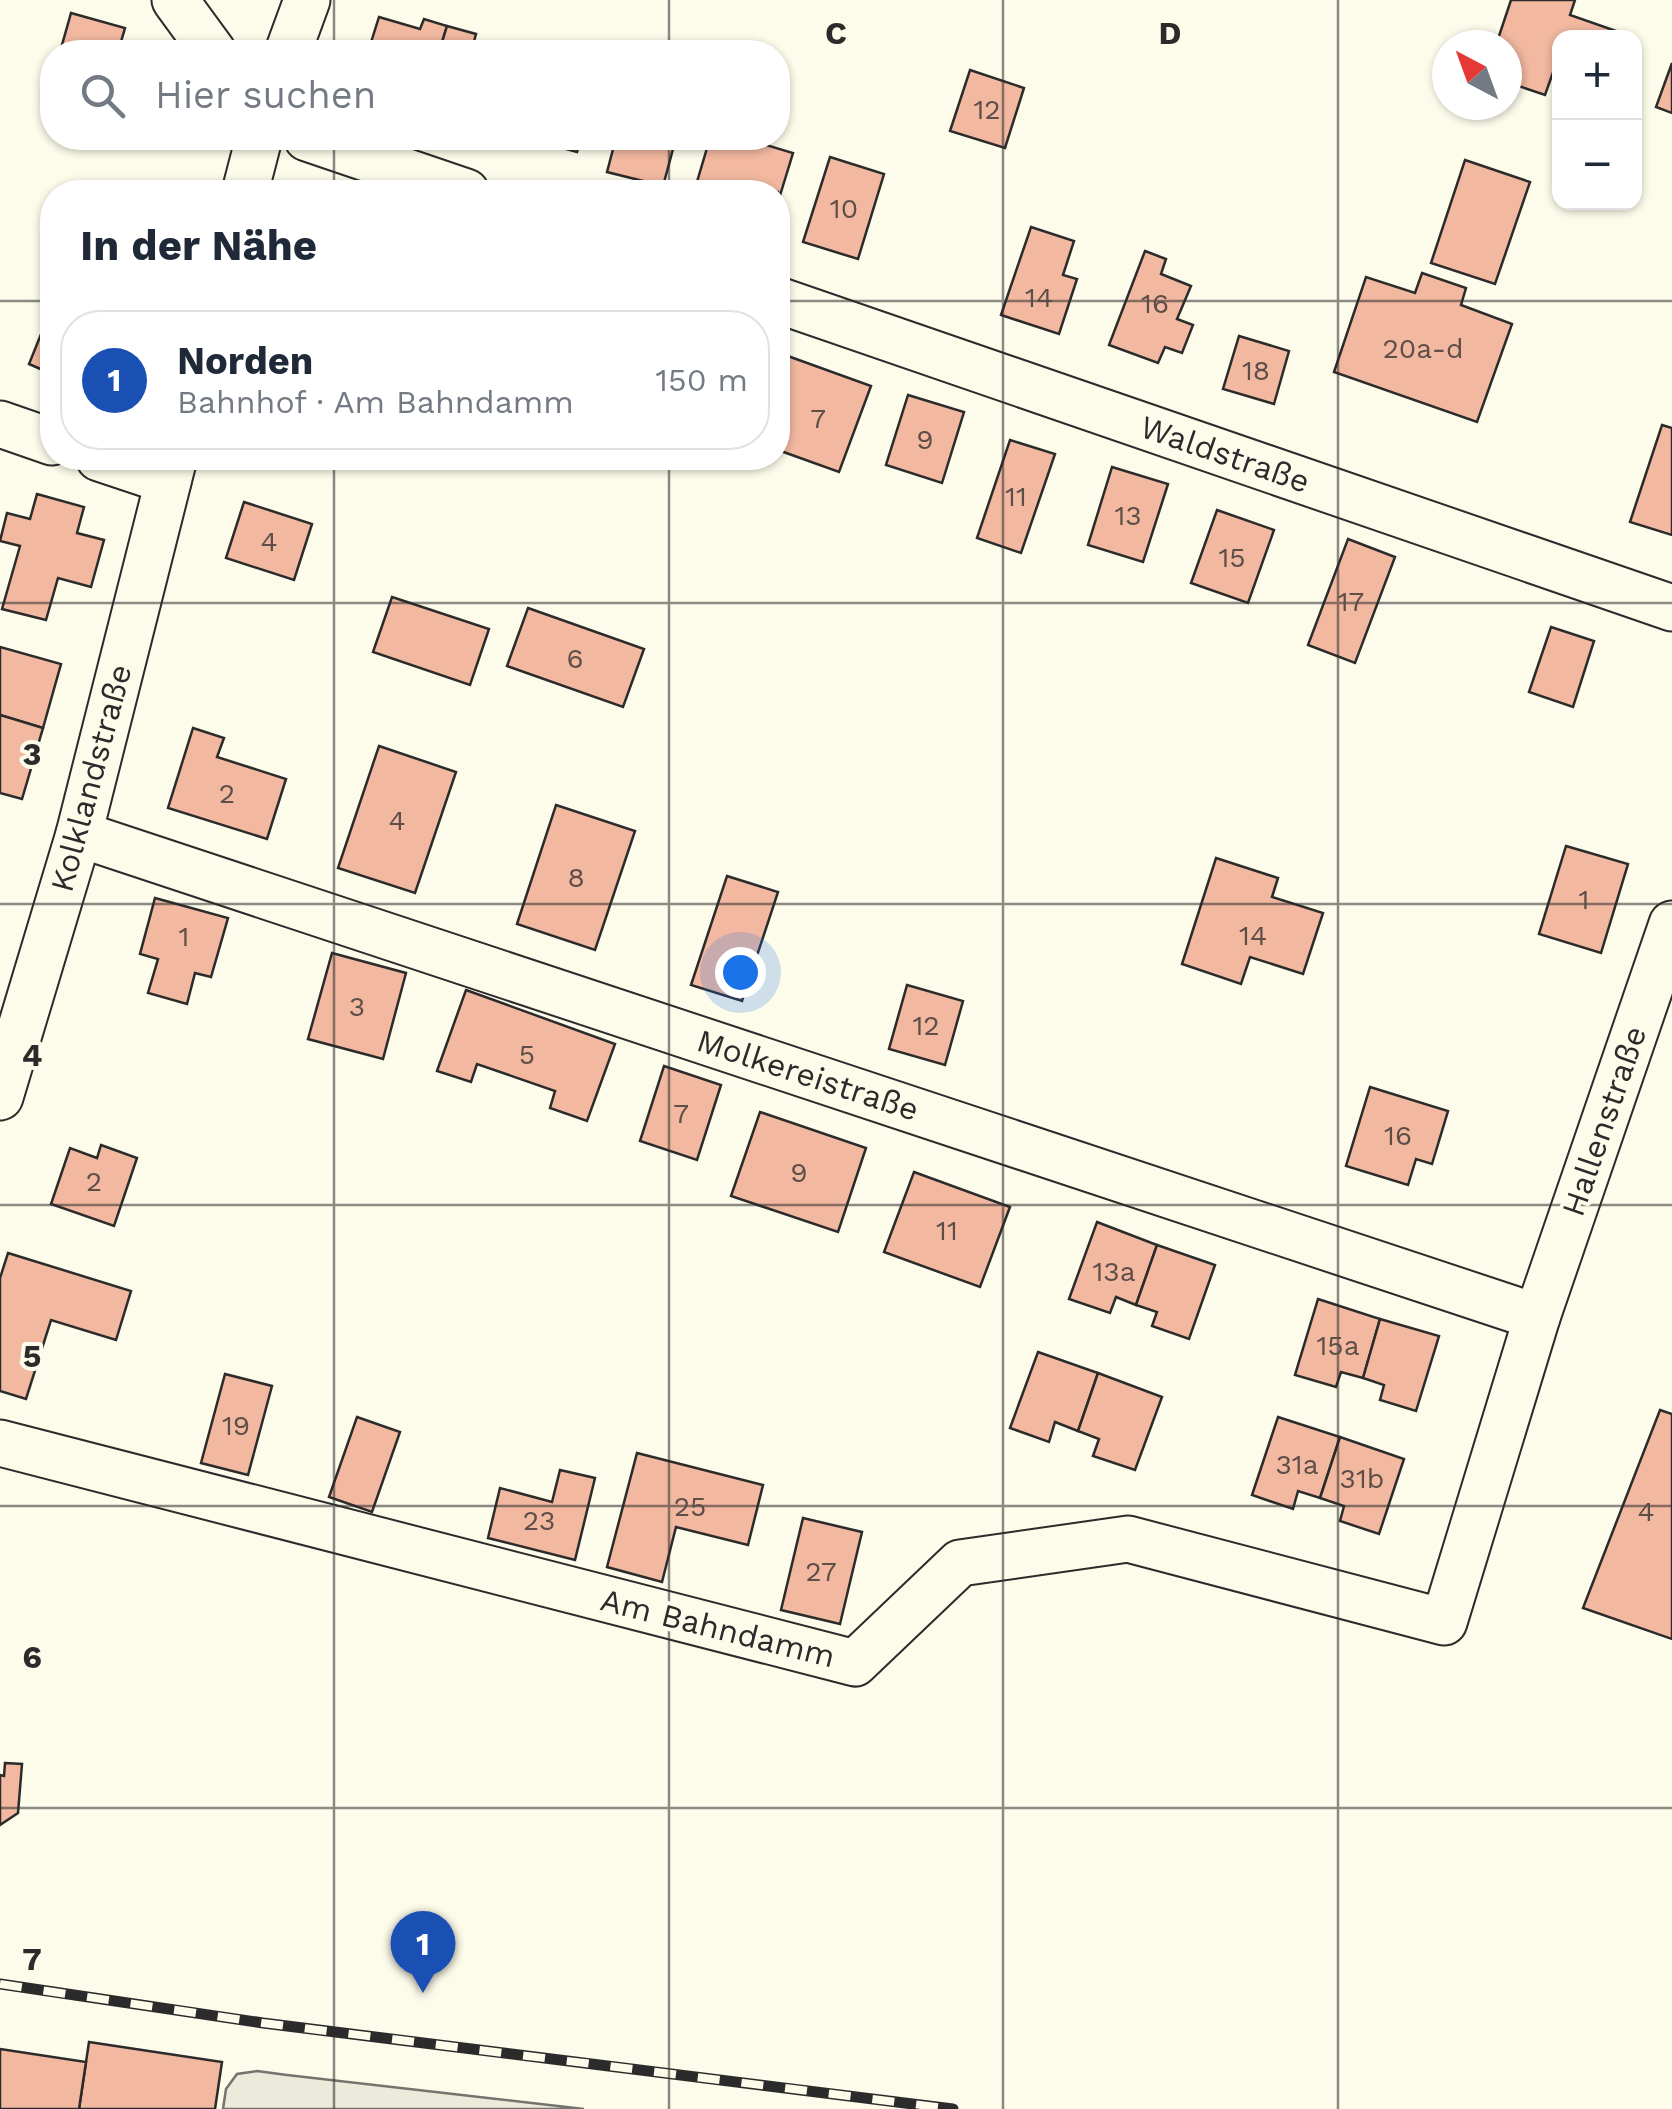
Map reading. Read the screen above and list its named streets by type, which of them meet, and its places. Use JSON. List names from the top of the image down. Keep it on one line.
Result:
{"streets":{"street":["Waldstraße","Kolklandstraße","Molkereistraße","Hallenstraße","Am Bahndamm"]},"crossings":[["Kolklandstraße","Molkereistraße"],["Molkereistraße","Hallenstraße"],["Molkereistraße","Am Bahndamm"],["Hallenstraße","Am Bahndamm"]],"house_numbers":["12","10","14","16","20a-d","18","7","9","11","13","4","15","17","6","2","4","8","1","14","1","3","12","5","7","16","9","2","11","13a","15a","19","31a","31b","25","4","23","27"],"north":"top left","page":{"map_buttons":["+","−"],"search":"Hier suchen","heading":"In der Nähe","list":[{"mark":"1","name":"Norden","note":"Bahnhof · Am Bahndamm","value":"150 m"}],"pins":"1"},"grid":{"columns":["C","D"],"rows":["3","4","5","6","7"]}}
